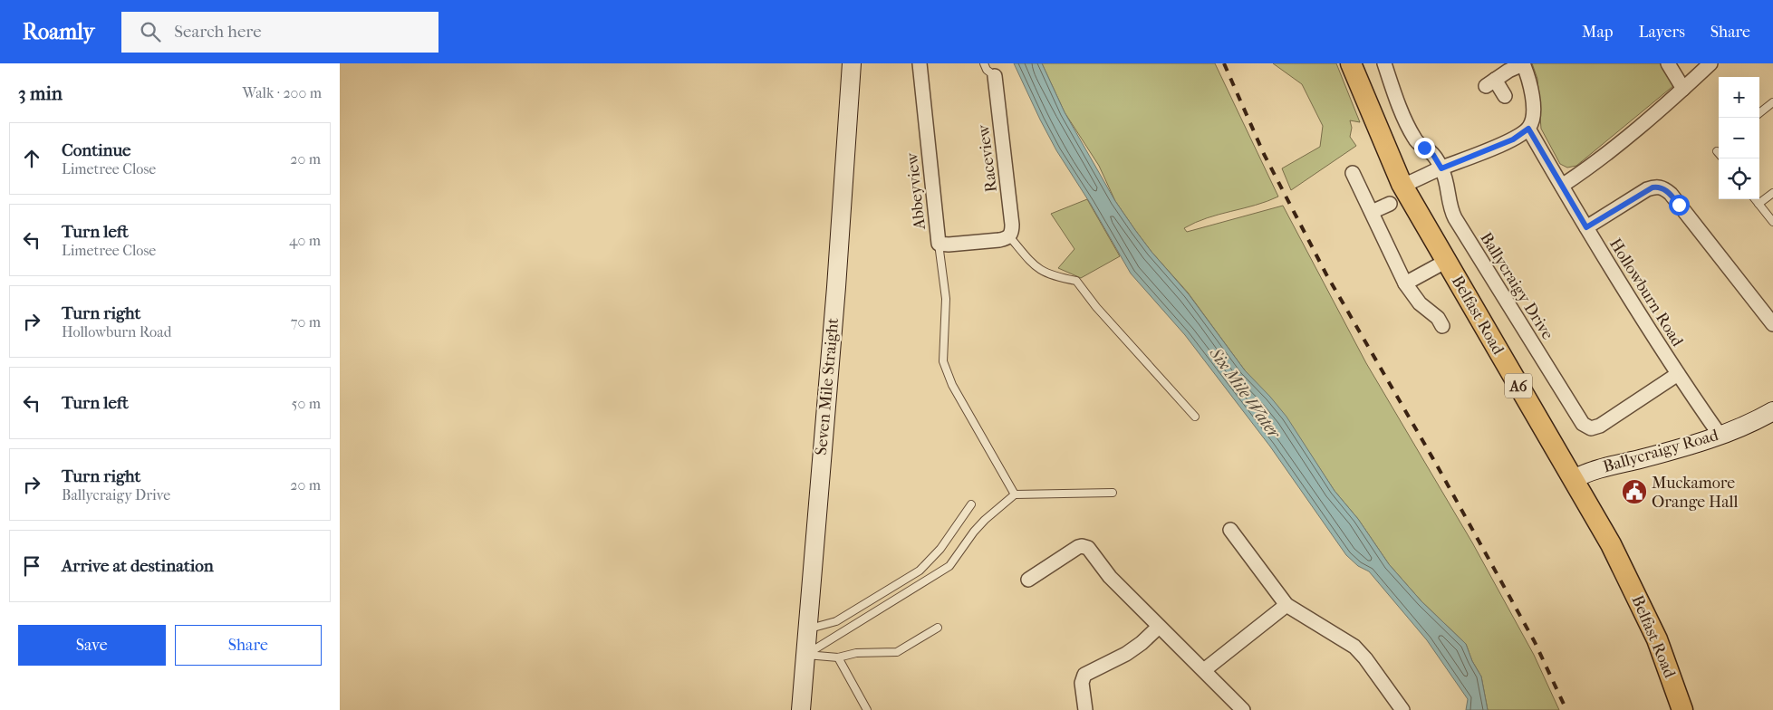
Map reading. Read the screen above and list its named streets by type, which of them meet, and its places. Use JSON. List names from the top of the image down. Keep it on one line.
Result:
{"streets":{"main road":["Belfast Road","A6","Seven Mile Straight","Ballycraigy Road"],"street":["Raceview","Abbeyview","Ballycraigy Drive","Hollowburn Road"]},"crossings":[["Raceview","Abbeyview"],["Ballycraigy Drive","Hollowburn Road"],["Hollowburn Road","Ballycraigy Road"],["Belfast Road","Ballycraigy Road"]],"water":["Six Mile Water"],"places":{"public building":["Muckamore Orange Hall"]},"page":{"header":"Roamly","search":"Search here","nav":["Map","Layers","Share"],"heading":["3 min","Walk · 200 m"],"map_buttons":["+","−"],"list":[["Continue","Limetree Close","20 m"],["Turn left","Limetree Close","40 m"],["Turn right","Hollowburn Road","70 m"],["Turn left","50 m"],["Turn right","Ballycraigy Drive","20 m"],"Arrive at destination"],"buttons":["Save","Share"]}}
